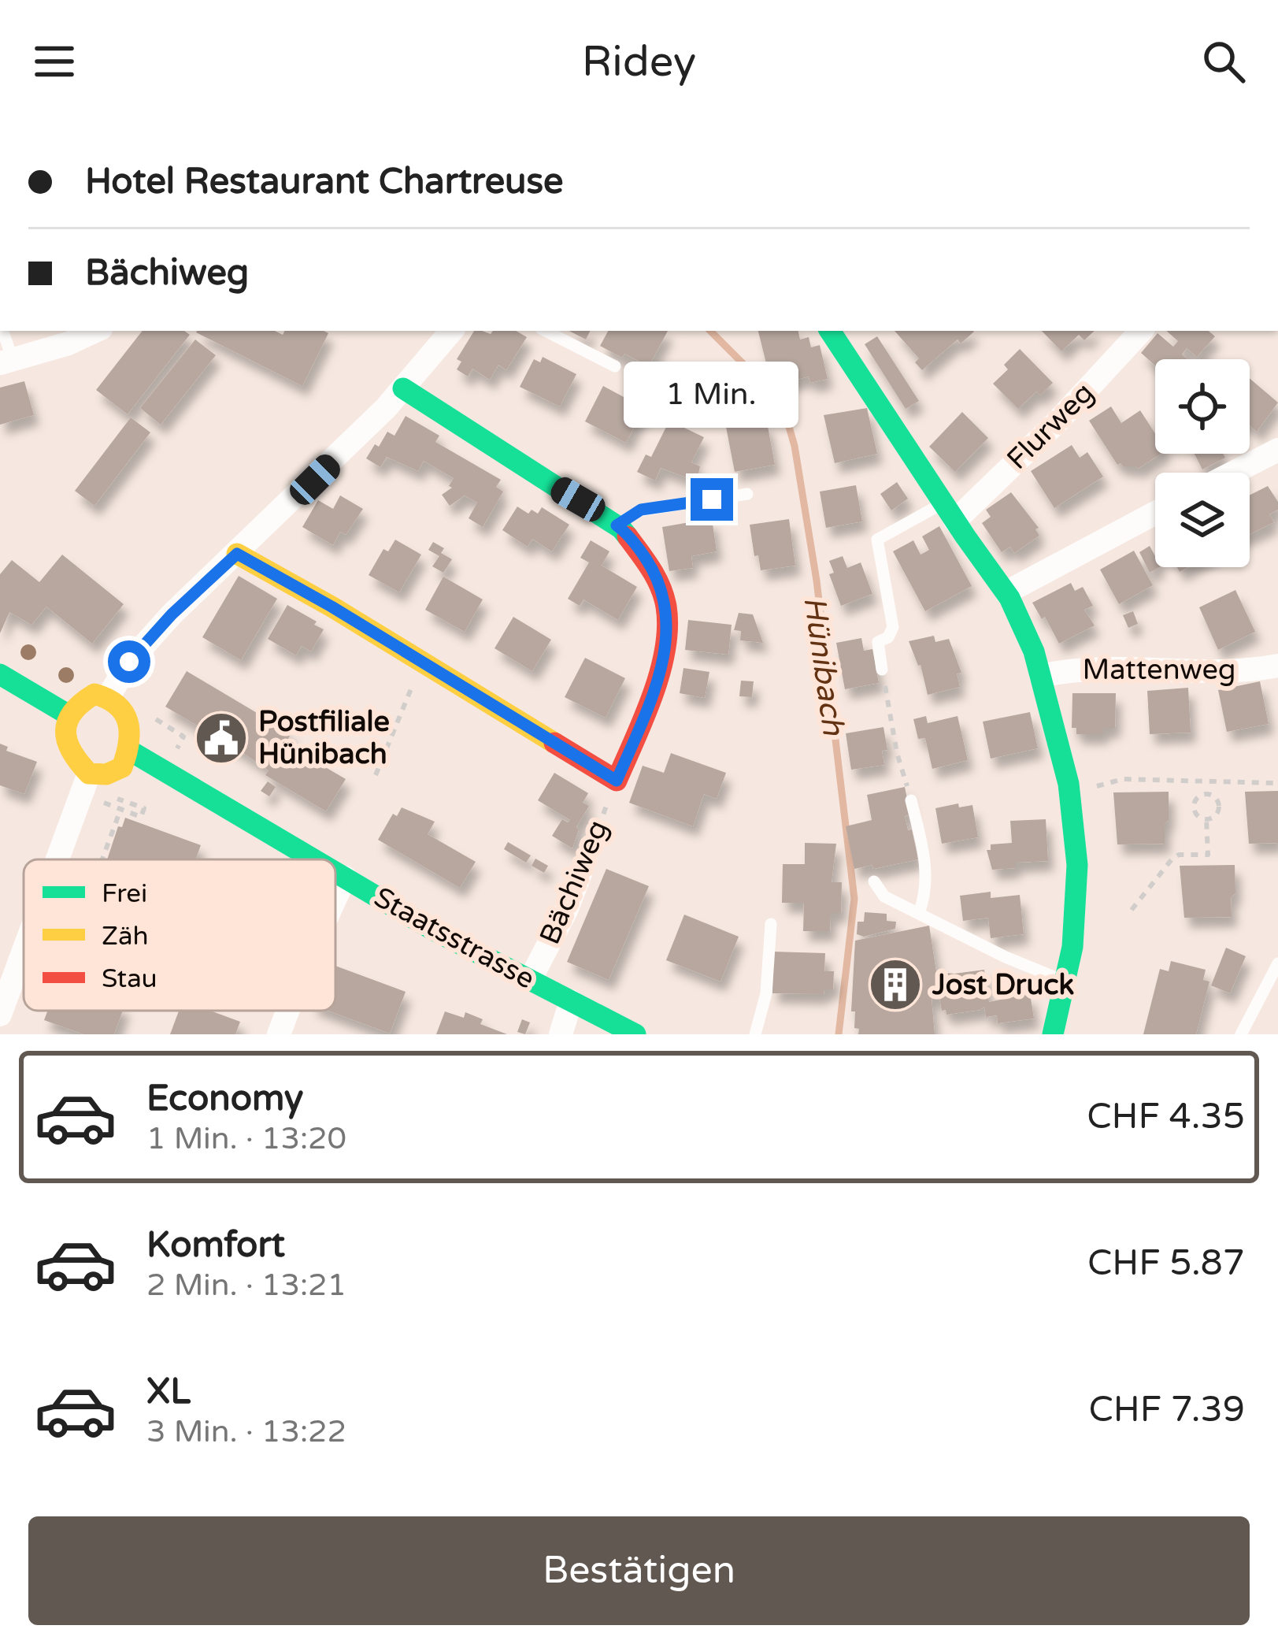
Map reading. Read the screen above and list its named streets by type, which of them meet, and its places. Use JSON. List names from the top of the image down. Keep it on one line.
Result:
{"streets":{"street":["Flurweg","Mattenweg","Bächiweg","Staatsstrasse"]},"crossings":[["Bächiweg","Staatsstrasse"]],"water":["Hünibach"],"places":{"public building":["Postfiliale Hünibach"],"building":["Jost Druck"]},"legend":["Frei","Zäh","Stau"],"page":{"header":"Ridey","banner":["Hotel Restaurant Chartreuse","Bächiweg"],"bubble":"1 Min.","list":[{"name":"Economy","note":"1 Min. · 13:20","value":"CHF 4.35"},{"name":"Komfort","note":"2 Min. · 13:21","value":"CHF 5.87"},{"name":"XL","note":"3 Min. · 13:22","value":"CHF 7.39"}],"buttons":"Bestätigen"}}
